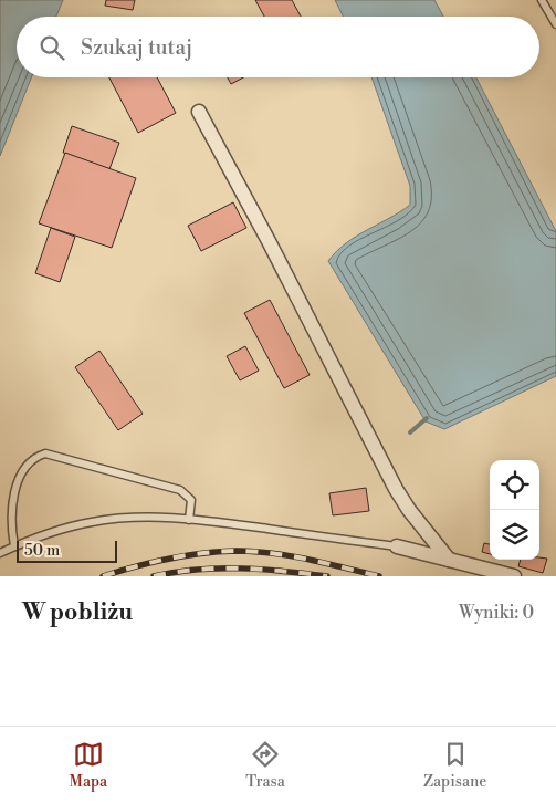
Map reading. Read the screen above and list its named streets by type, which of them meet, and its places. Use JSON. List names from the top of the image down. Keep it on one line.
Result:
{"scale_bar":"50 m","page":{"search":"Szukaj tutaj","scale":"50 m","heading":["W pobliżu","Wyniki: 0"],"nav":["Mapa","Trasa","Zapisane"]}}
